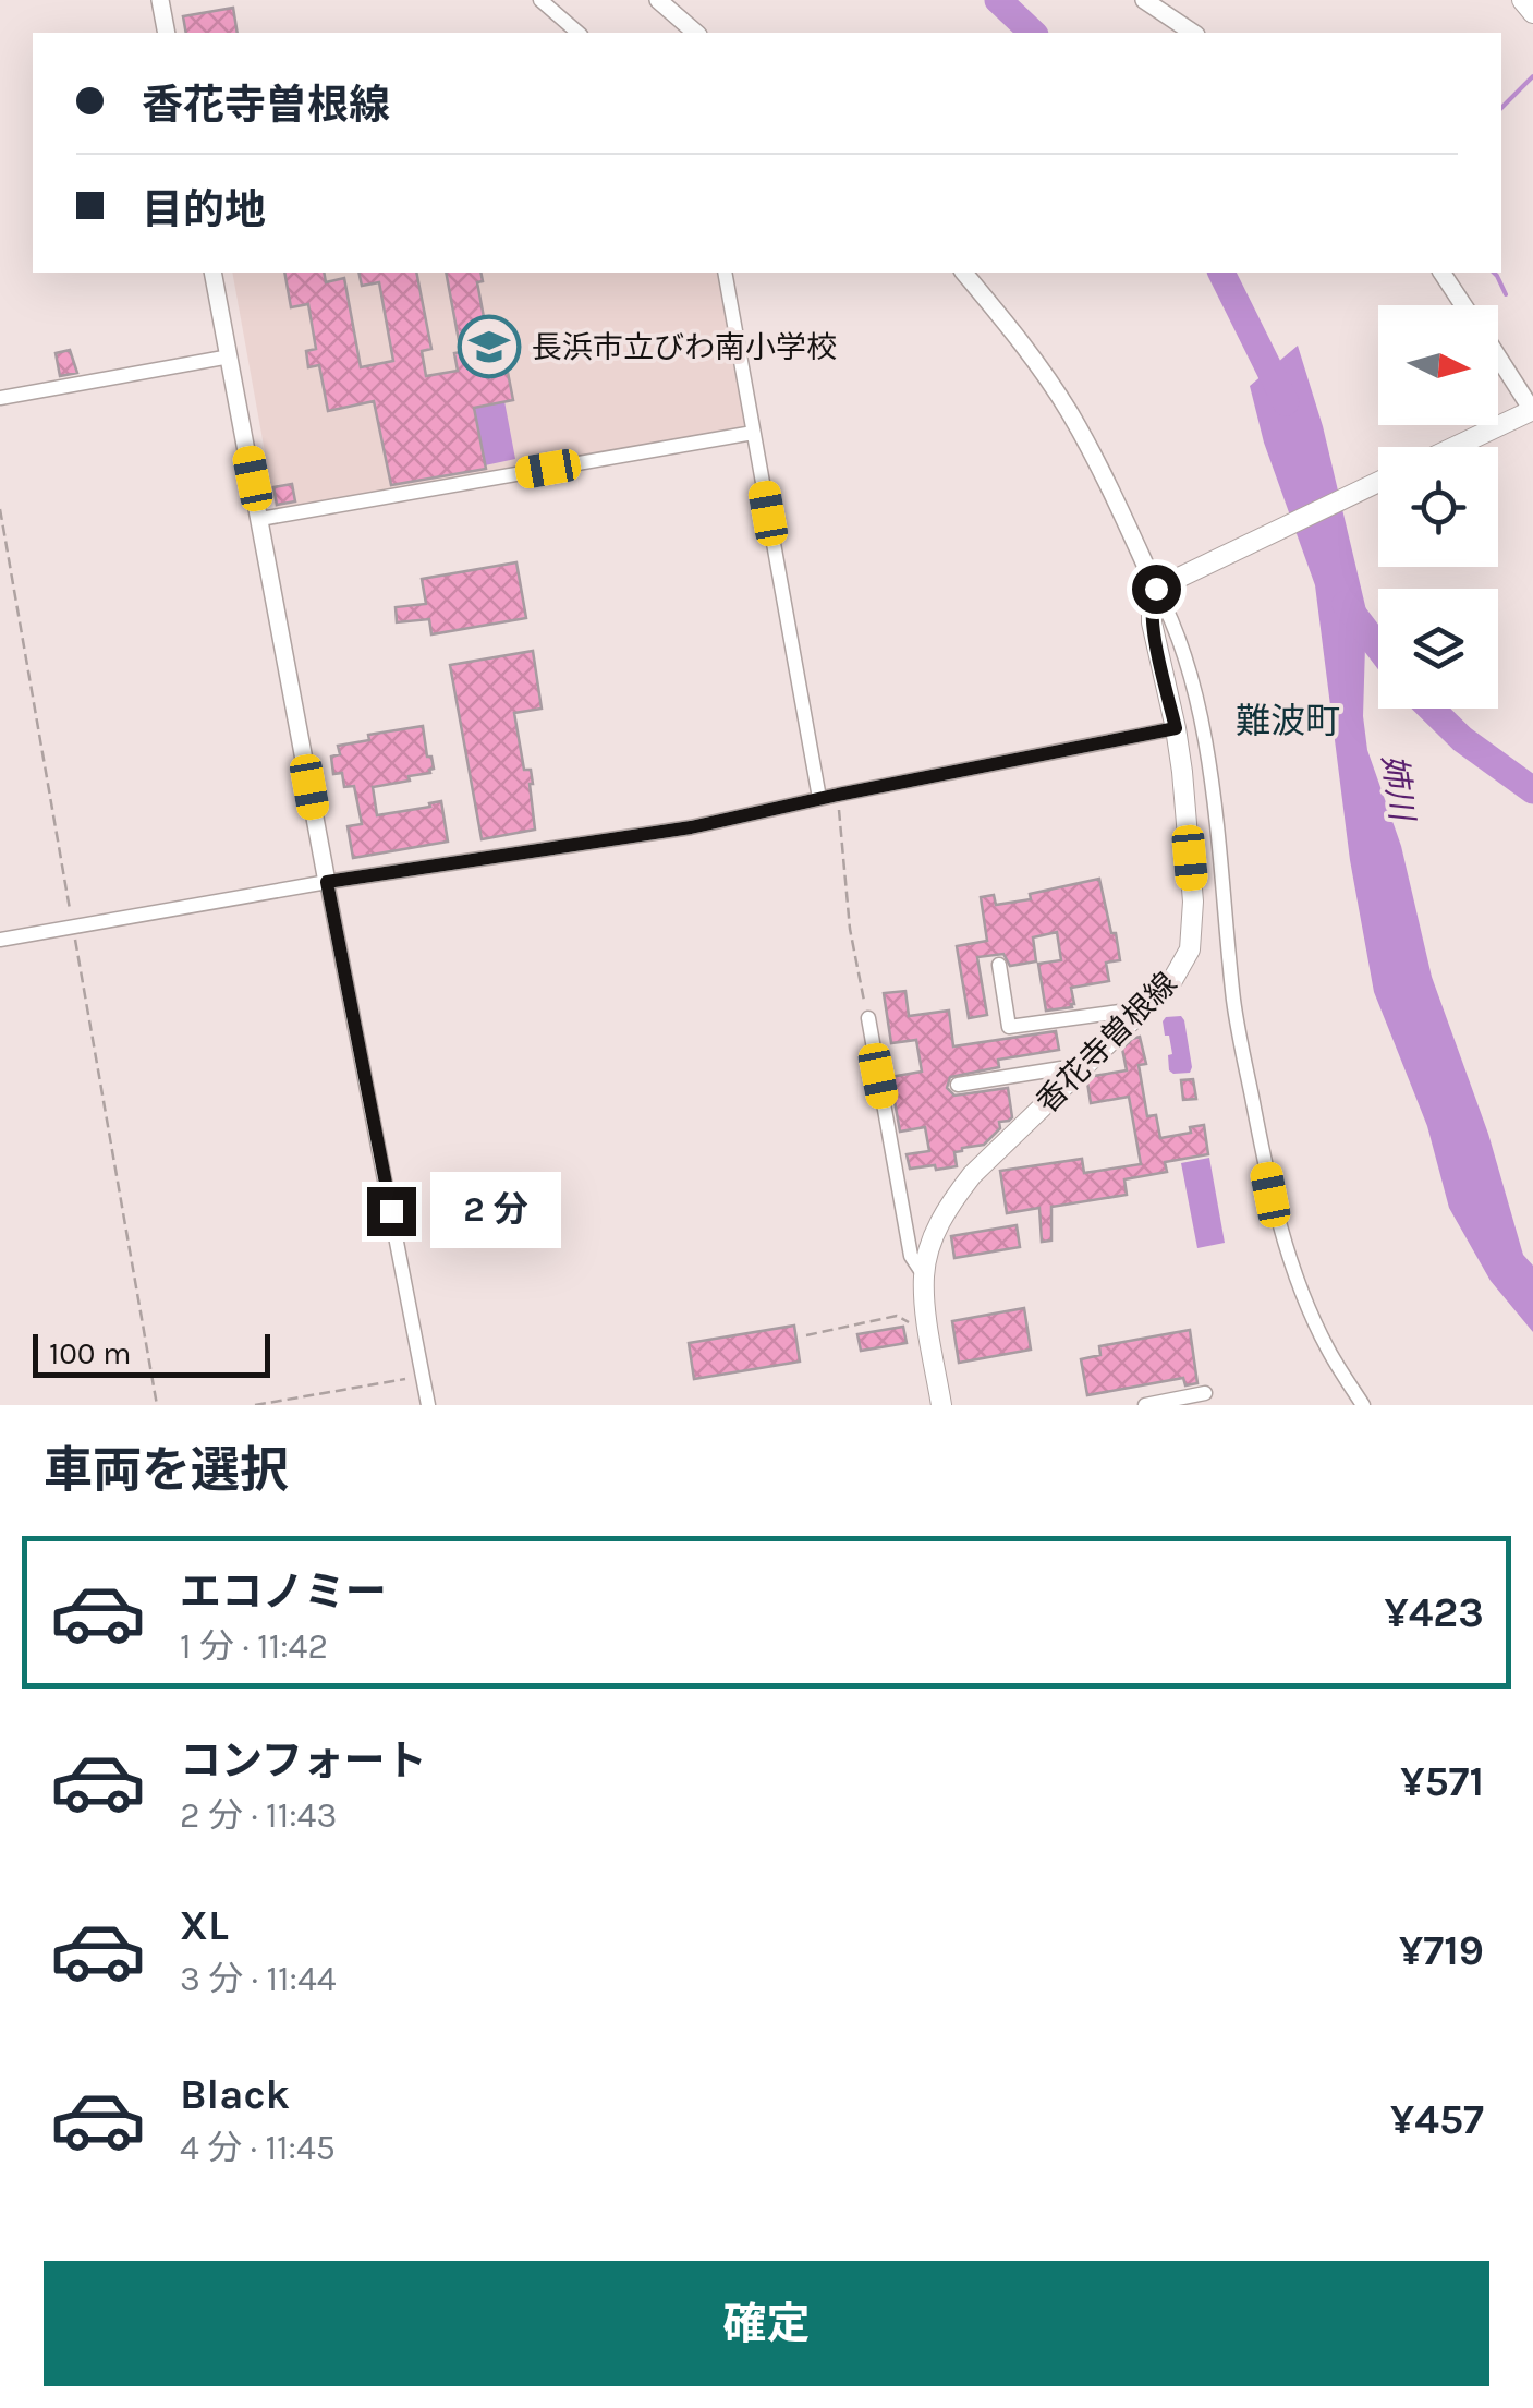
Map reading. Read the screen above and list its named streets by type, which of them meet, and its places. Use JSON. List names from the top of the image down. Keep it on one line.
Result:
{"streets":{"main road":["香花寺曽根線"]},"districts":["難波町"],"water":["姉川"],"places":{"school or university":["長浜市立びわ南小学校"]},"scale_bar":"100 m","north":"right","page":{"banner":["香花寺曽根線","目的地"],"bubble":"2 分","scale":"100 m","heading":"車両を選択","list":[{"name":"エコノミー","note":"1 分 · 11:42","value":"¥423"},{"name":"コンフォート","note":"2 分 · 11:43","value":"¥571"},{"name":"XL","note":"3 分 · 11:44","value":"¥719"},{"name":"Black","note":"4 分 · 11:45","value":"¥457"}],"buttons":"確定"}}
